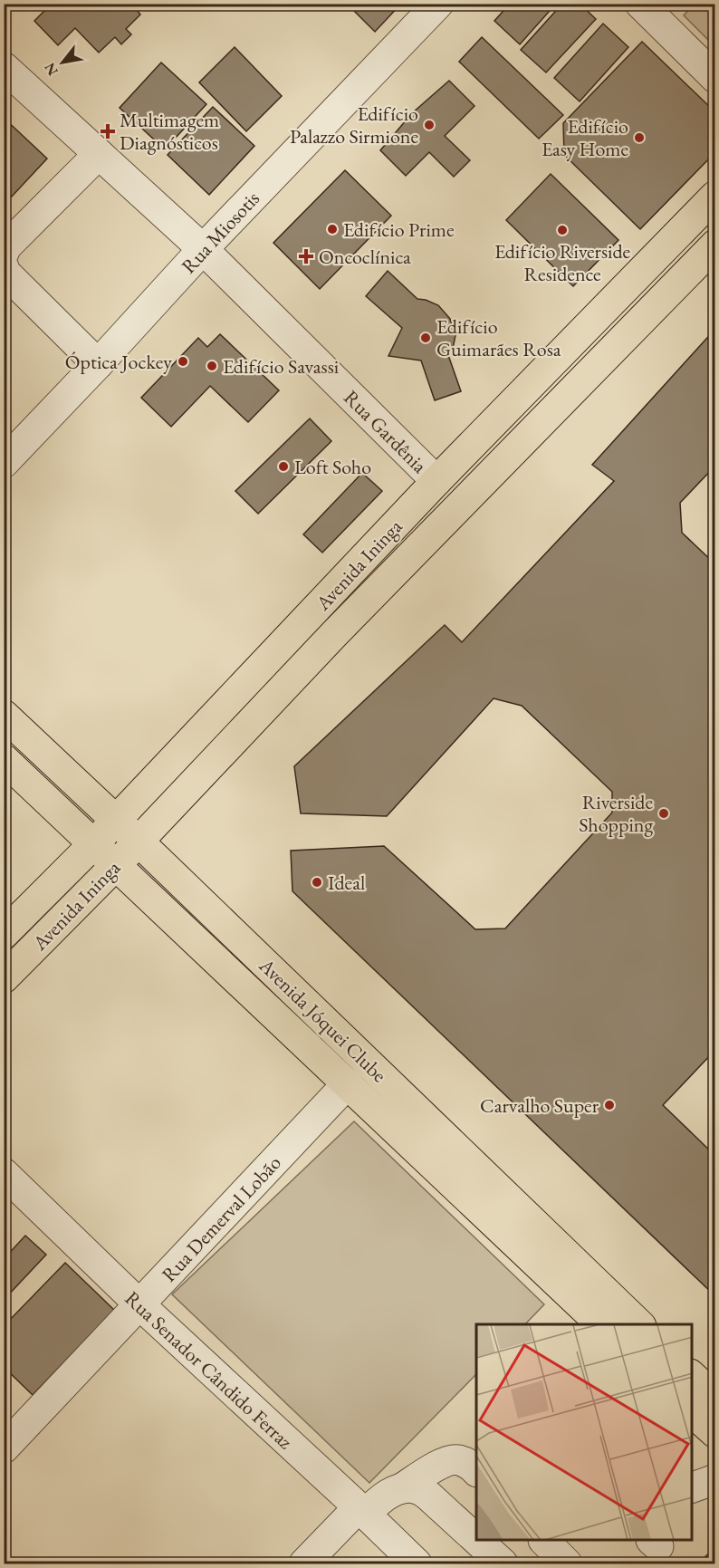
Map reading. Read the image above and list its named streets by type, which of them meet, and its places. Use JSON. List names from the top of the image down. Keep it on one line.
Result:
{"streets":{"main road":["Avenida Ininga","Avenida Jóquei Clube"],"street":["Rua Miosotis","Rua Gardênia","Rua Demerval Lobão","Rua Senador Cândido Ferraz"]},"crossings":[["Rua Miosotis","Rua Gardênia"],["Rua Gardênia","Avenida Ininga"],["Avenida Ininga","Avenida Jóquei Clube"],["Avenida Jóquei Clube","Rua Demerval Lobão"],["Rua Demerval Lobão","Rua Senador Cândido Ferraz"]],"places":{"other":["Edifício Palazzo Sirmione","Edifício Easy Home","Edifício Prime","Edifício Riverside Residence","Edifício Guimarães Rosa","Óptica Jockey","Edifício Savassi","Loft Soho","Riverside Shopping","Ideal","Carvalho Super"],"health":["Multimagem Diagnósticos","Oncoclínica"]},"north":"bottom left"}
